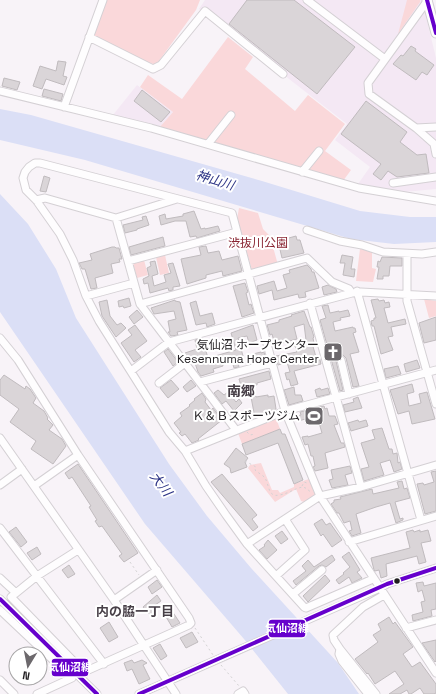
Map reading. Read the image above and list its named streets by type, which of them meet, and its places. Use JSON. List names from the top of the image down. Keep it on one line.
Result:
{"districts":["南郷","内の脇一丁目"],"water":["神山川","大川"],"parks":["渋抜川公園"],"places":{"church":["気仙沼 ホープセンター Kesennuma Hope Center"],"sports":["Ｋ＆Ｂスポーツジム"]},"lines":["transit line 気仙沼線"],"north":"bottom"}
